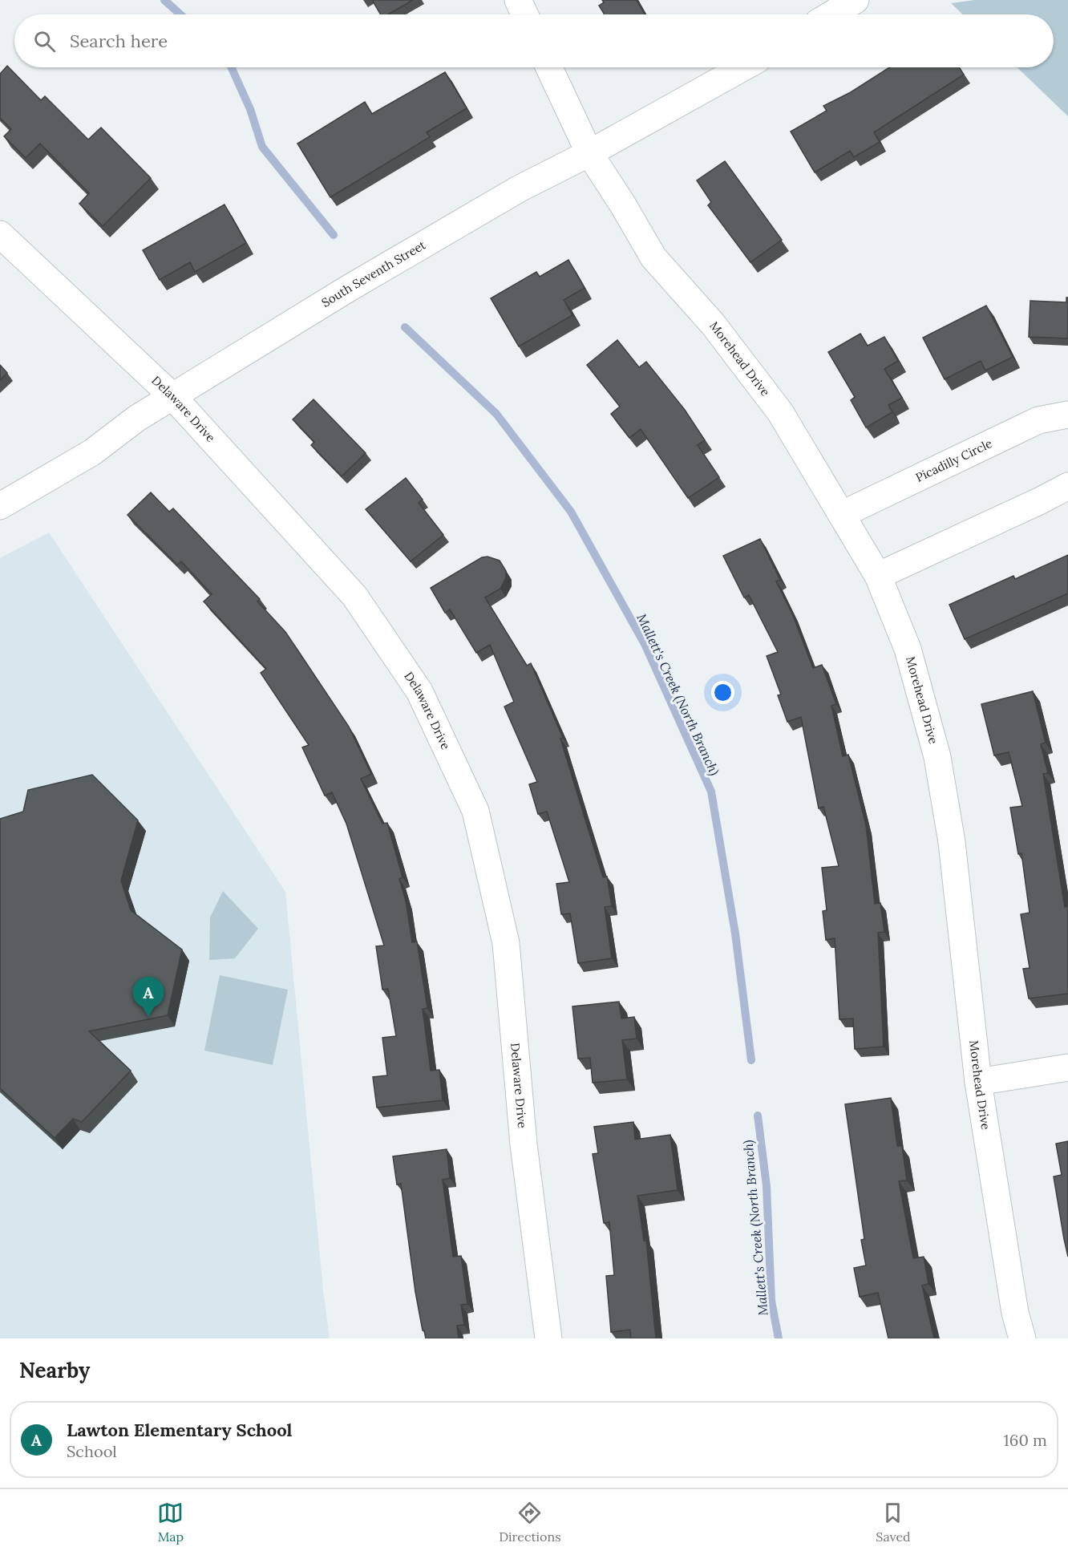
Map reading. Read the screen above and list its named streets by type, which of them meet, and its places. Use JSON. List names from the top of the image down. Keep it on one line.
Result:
{"streets":{"street":["South Seventh Street","Morehead Drive","Delaware Drive","Picadilly Circle"]},"crossings":[["South Seventh Street","Morehead Drive"],["South Seventh Street","Delaware Drive"],["Morehead Drive","Picadilly Circle"]],"water":["Mallett's Creek (North Branch)"],"page":{"search":"Search here","pins":"A","heading":"Nearby","list":[{"mark":"A","name":"Lawton Elementary School","note":"School","value":"160 m"}],"nav":["Map","Directions","Saved"]}}
